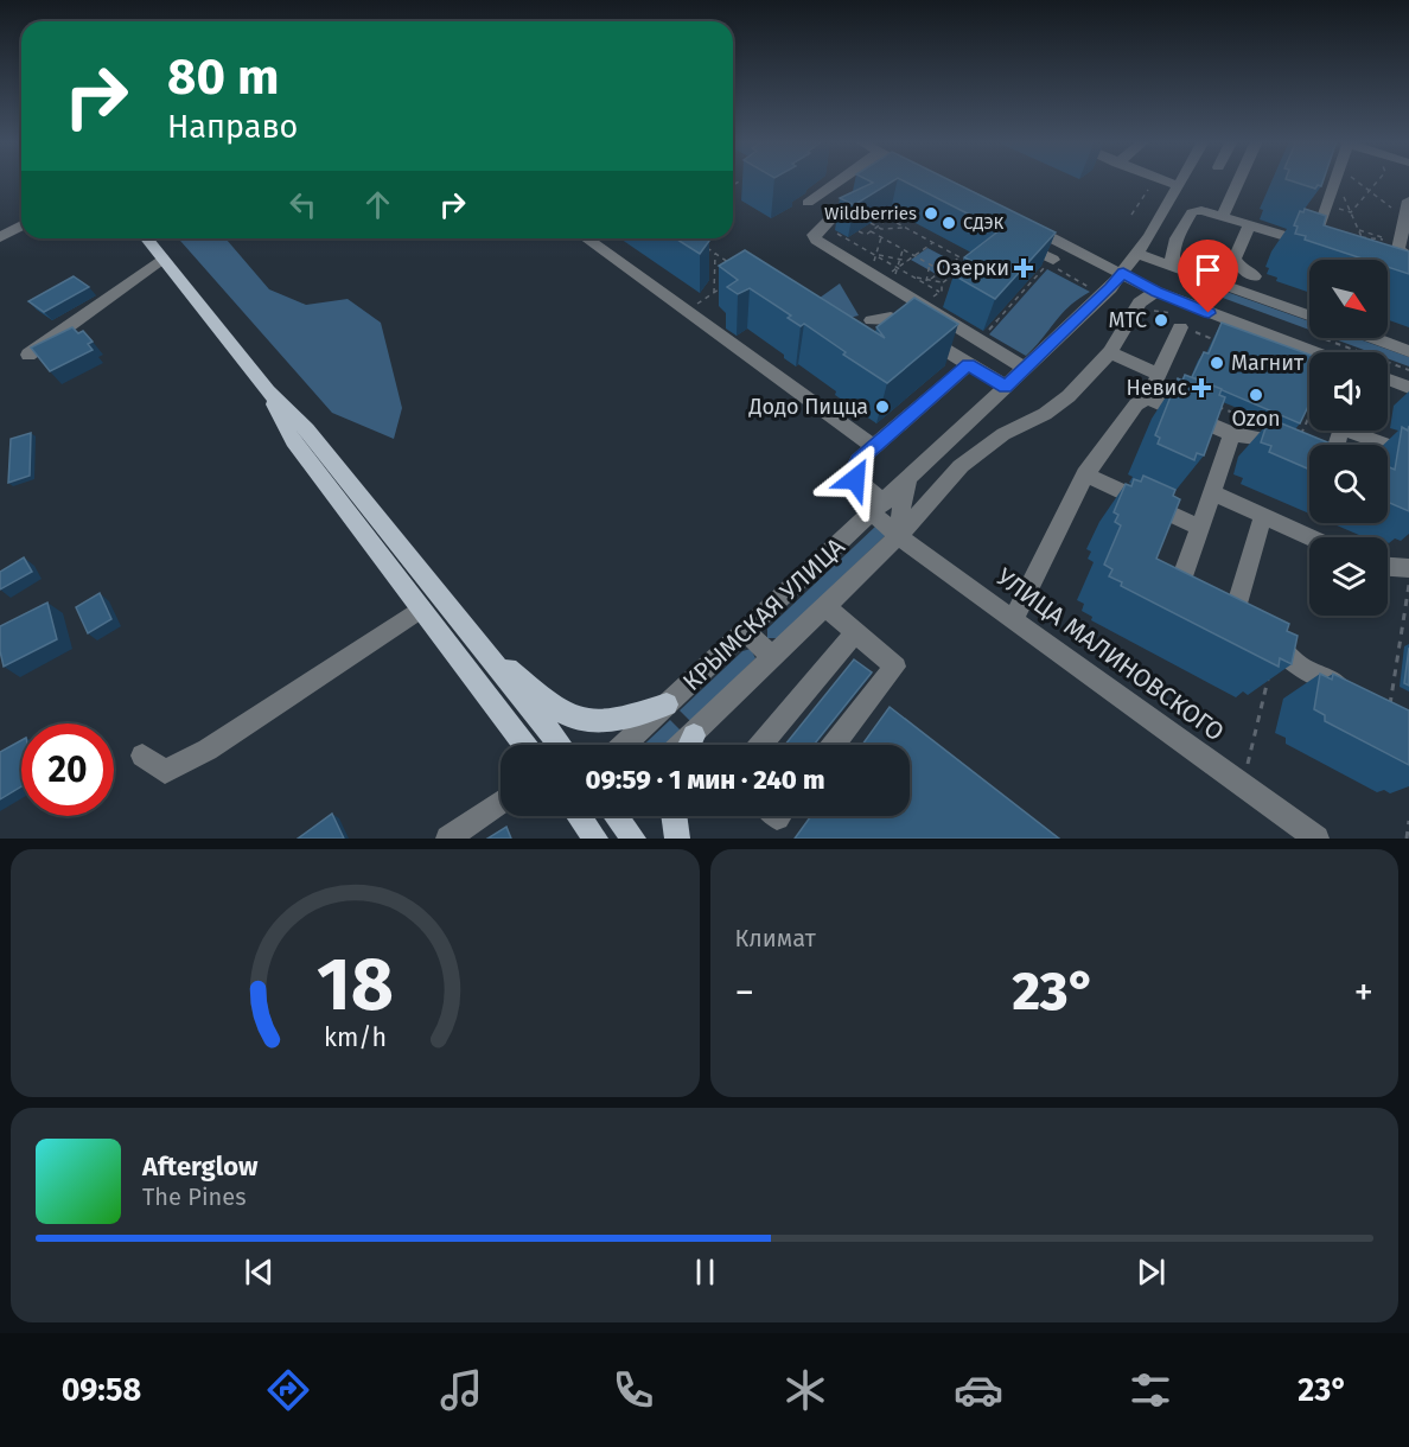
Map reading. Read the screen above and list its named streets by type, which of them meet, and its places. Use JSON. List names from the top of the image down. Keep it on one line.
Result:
{"streets":{"street":["КРЫМСКАЯ УЛИЦА","УЛИЦА МАЛИНОВСКОГО"]},"crossings":[["КРЫМСКАЯ УЛИЦА","УЛИЦА МАЛИНОВСКОГО"]],"places":{"other":["Wildberries","СДЭК","МТС","Магнит","Ozon","Додо Пицца"],"health":["Озерки","Невис"]},"north":"bottom right","page":{"turn":["80 m","Направо"],"limit":"20","trip":"09:59 · 1 мин · 240 m","tile":"Климат","heat":["−","23°","+"],"song":["Afterglow","The Pines"],"tabs":["09:58","23°"],"gauge":["18","km/h"]}}
